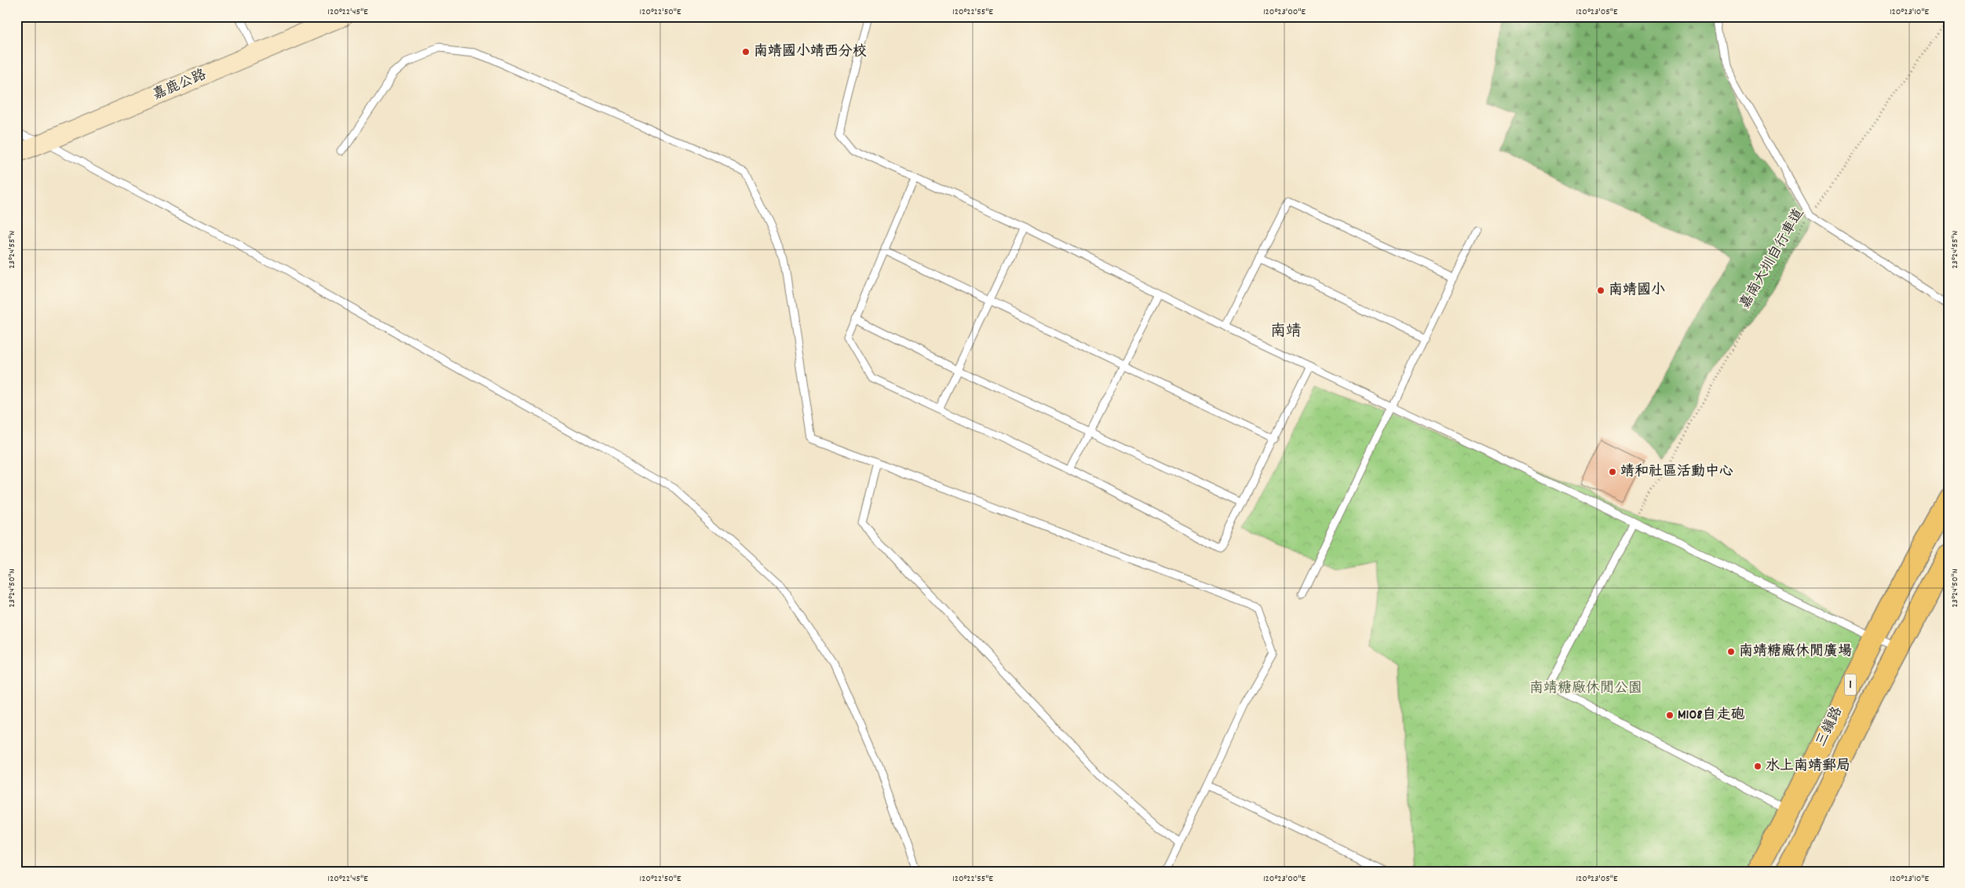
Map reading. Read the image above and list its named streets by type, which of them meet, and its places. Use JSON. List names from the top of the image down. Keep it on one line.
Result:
{"streets":{"main road":["嘉鹿公路","1","三鎮路"],"path":["嘉南大圳自行車道"]},"districts":["南靖"],"parks":["南靖糖廠休閒公園"],"places":["南靖國小靖西分校","南靖國小","靖和社區活動中心","南靖糖廠休閒廣場","M108自走砲","水上南靖郵局"],"coordinates":["120°22'45\"E","120°22'50\"E","120°22'55\"E","120°23'00\"E","120°23'05\"E","120°23'10\"E","23°24'55\"N","23°24'50\"N"]}
